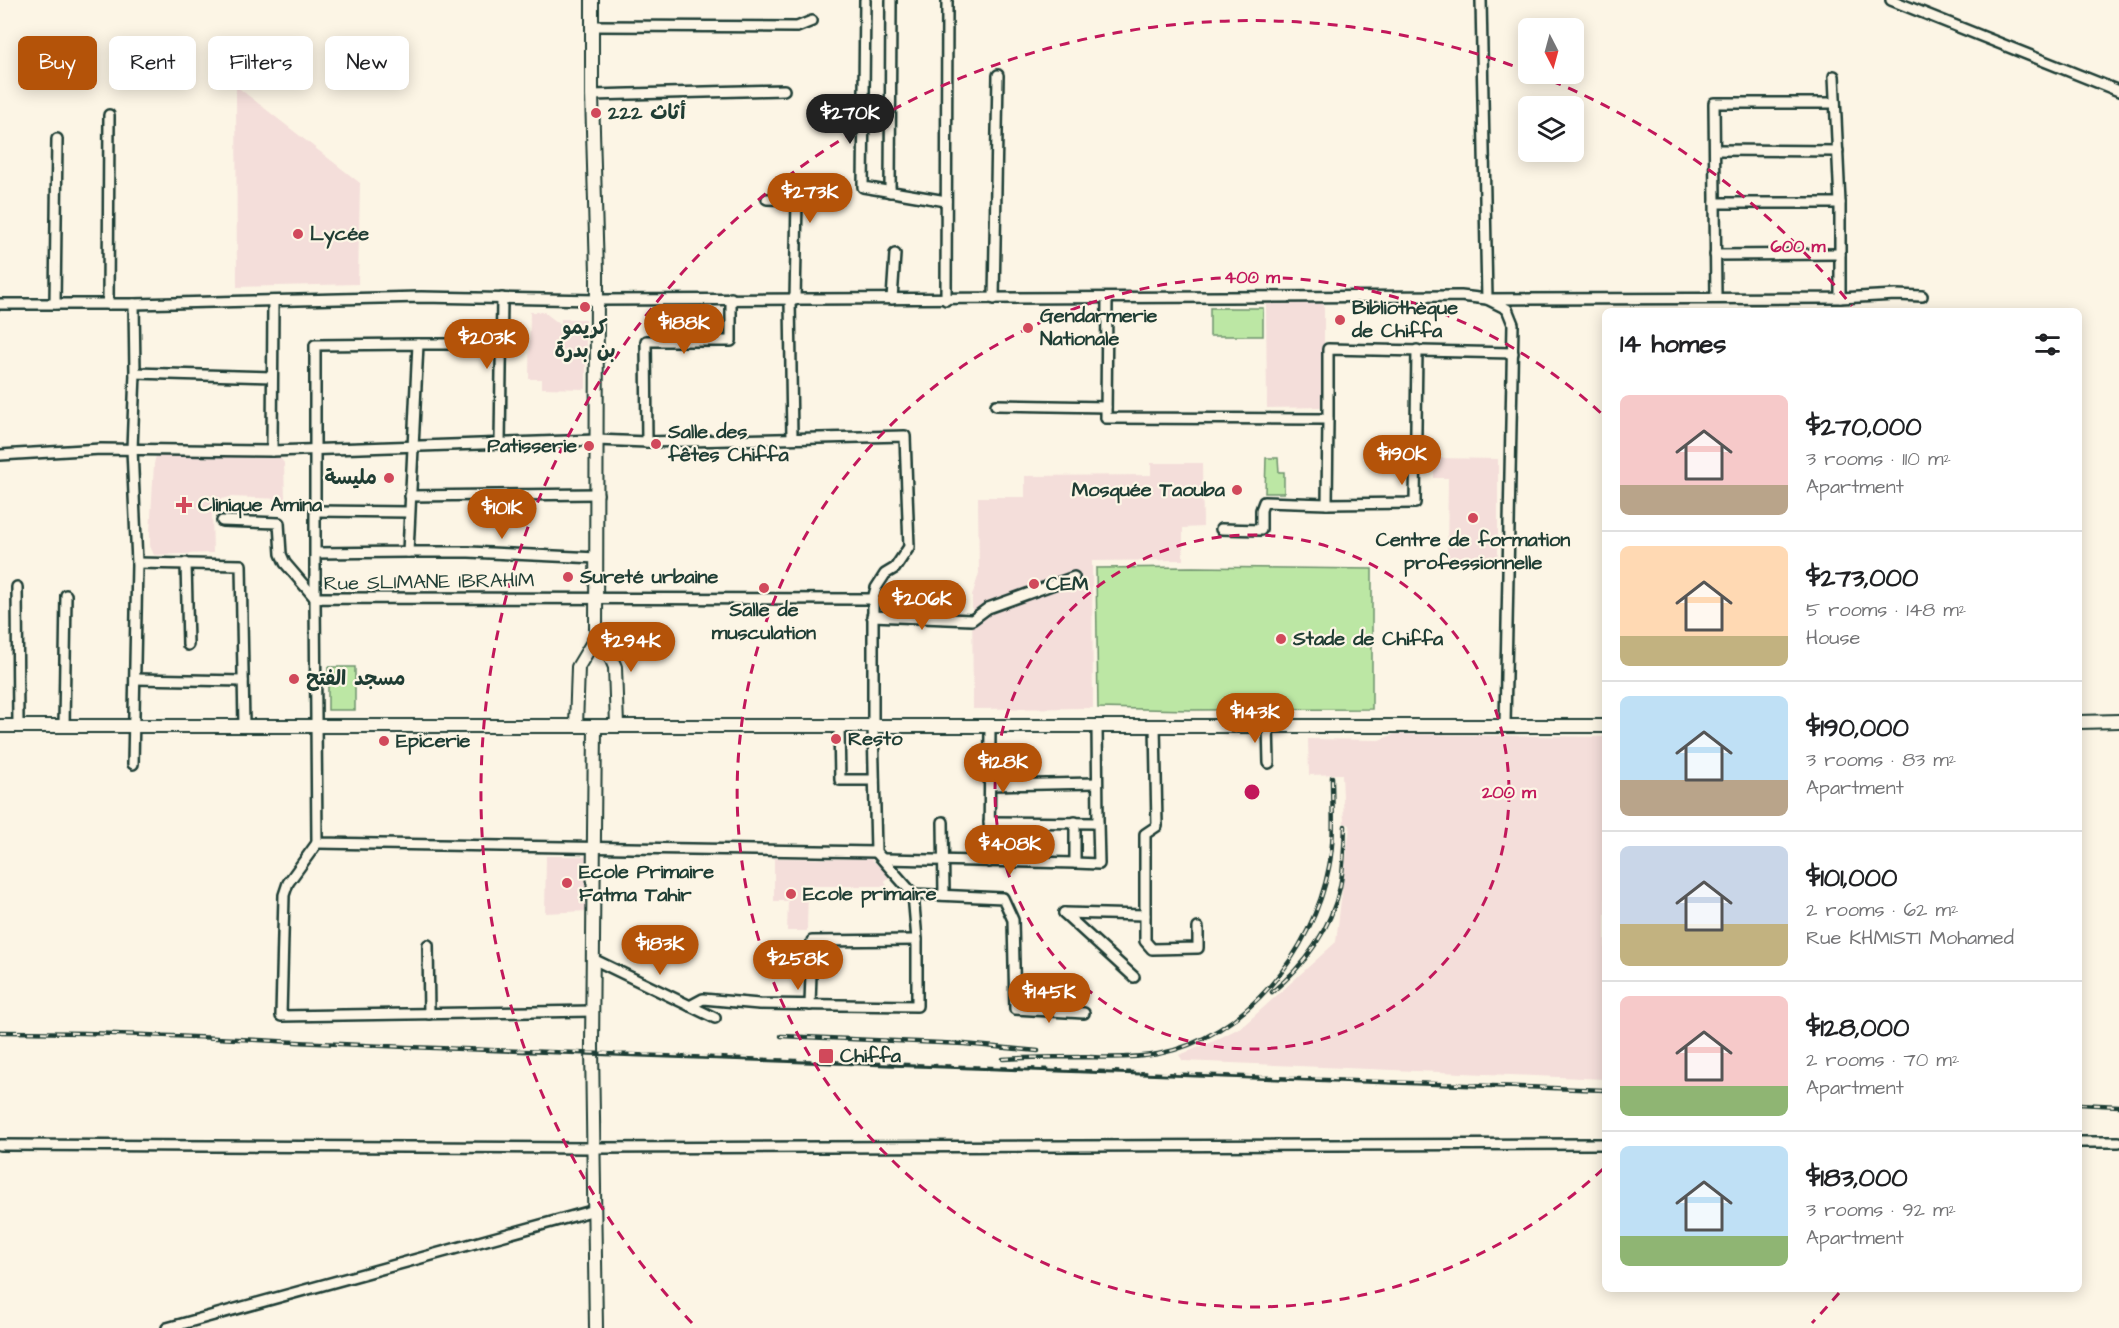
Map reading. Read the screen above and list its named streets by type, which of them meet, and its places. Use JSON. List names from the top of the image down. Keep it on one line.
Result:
{"streets":{"street":["Rue SLIMANE IBRAHIM"]},"places":{"other":["أثاث 222","Lycée","كريمو بن بدرة","Bibliothèque de Chiffa","Gendarmerie Nationale","Salle des fêtes Chiffa","Patisserie","مليسة","Mosquée Taouba","Centre de formation professionnelle","Sureté urbaine","CEM","Salle de musculation","Stade de Chiffa","مسجد الفتح","Resto","Epicerie","Ecole Primaire Fatma Tahir","Ecole primaire"],"health":["Clinique Amina"],"transit":["Chiffa"]},"north":"bottom","page":{"chip":["Buy","Rent","Filters","New"],"price":["$270K","$273K","$188K","$203K","$190K","$101K","$206K","$294K","$143K","$128K","$408K","$183K","$258K","$145K"],"heading":"14 homes","list":[{"name":"$270,000","note":"3 rooms · 110 m² · Apartment"},{"name":"$273,000","note":"5 rooms · 148 m² · House"},{"name":"$190,000","note":"3 rooms · 83 m² · Apartment"},{"name":"$101,000","note":"2 rooms · 62 m² · Rue KHMISTI Mohamed"},{"name":"$128,000","note":"2 rooms · 70 m² · Apartment"},{"name":"$183,000","note":"3 rooms · 92 m² · Apartment"}]},"rings":["600 m","400 m","200 m"]}
